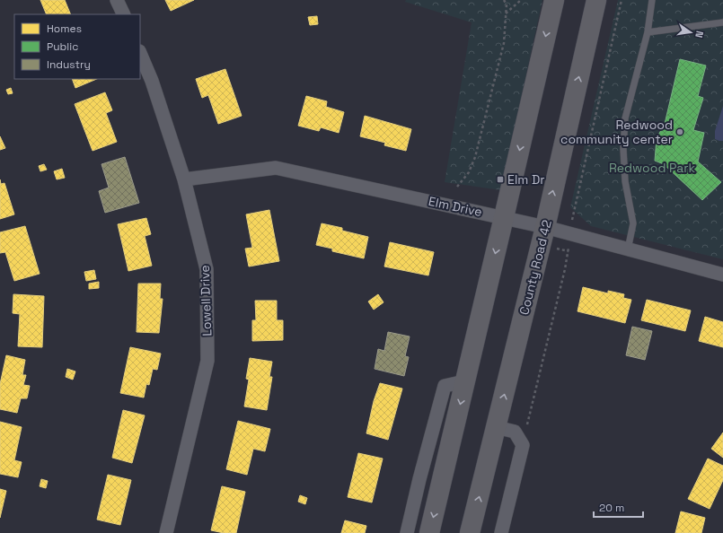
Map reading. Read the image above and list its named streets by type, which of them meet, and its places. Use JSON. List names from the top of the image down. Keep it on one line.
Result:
{"streets":{"highway":["County Road 42"],"street":["Elm Drive","Lowell Drive"]},"crossings":[["Elm Drive","County Road 42"],["Elm Drive","Lowell Drive"]],"parks":["Redwood Park"],"places":{"other":["Redwood community center"],"transit":["Elm Dr"]},"legend":["Homes","Public","Industry"],"scale_bar":"20 m","north":"right"}
